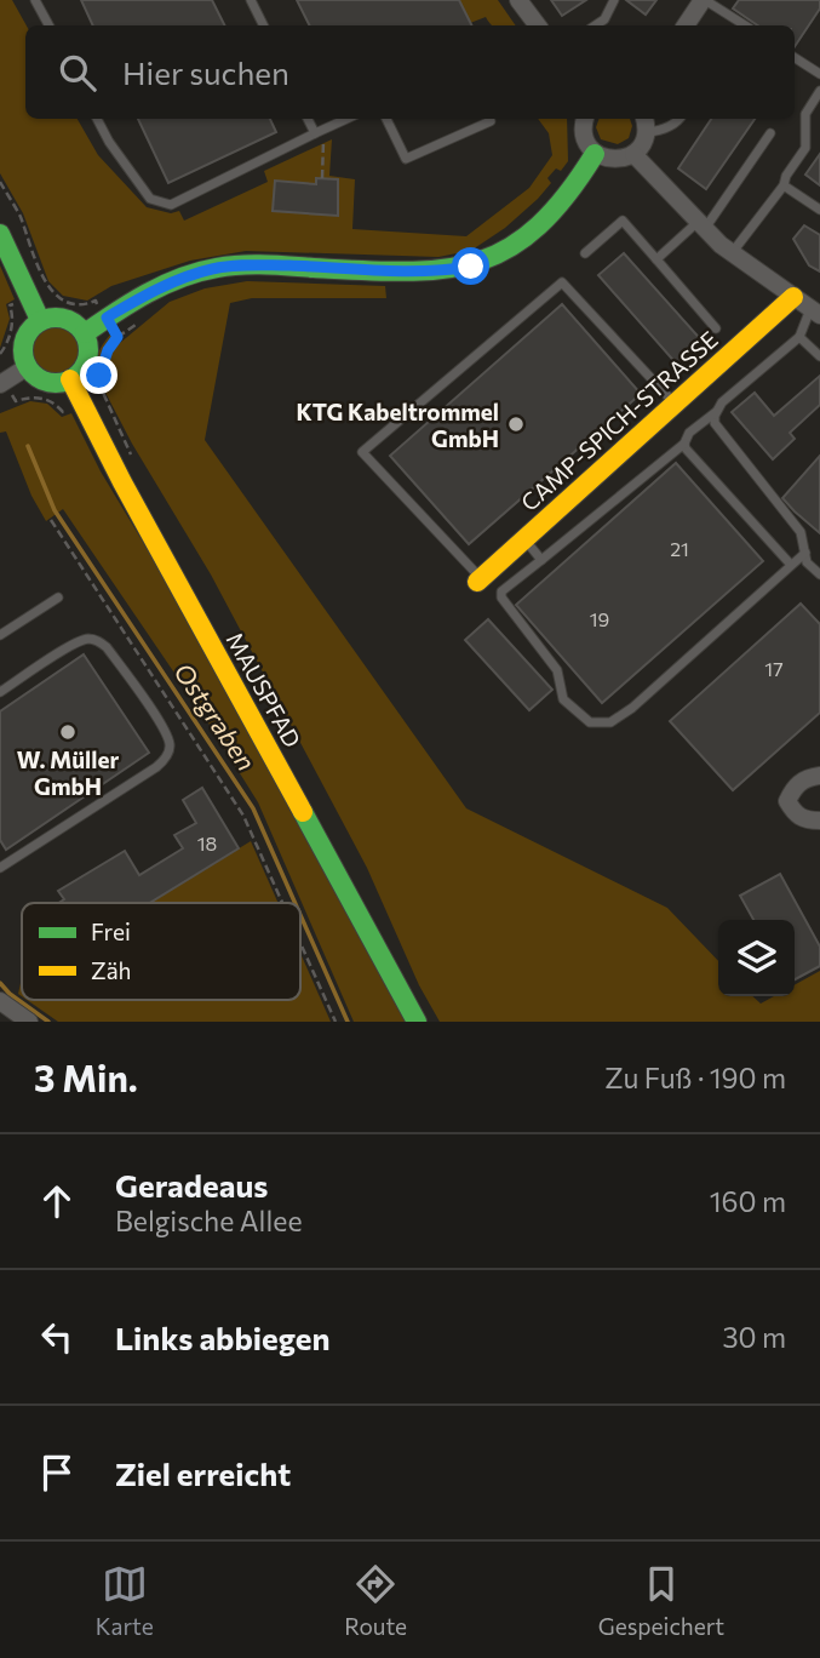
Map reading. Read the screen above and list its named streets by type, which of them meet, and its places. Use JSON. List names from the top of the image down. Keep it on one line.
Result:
{"streets":{"street":["CAMP-SPICH-STRASSE","MAUSPFAD"]},"water":["Ostgraben"],"places":["KTG Kabeltrommel GmbH","W. Müller GmbH"],"house_numbers":["21","19","17","18"],"legend":["Frei","Zäh"],"page":{"search":"Hier suchen","heading":["3 Min.","Zu Fuß · 190 m"],"list":[["Geradeaus","Belgische Allee","160 m"],["Links abbiegen","30 m"],"Ziel erreicht"],"nav":["Karte","Route","Gespeichert"]}}
